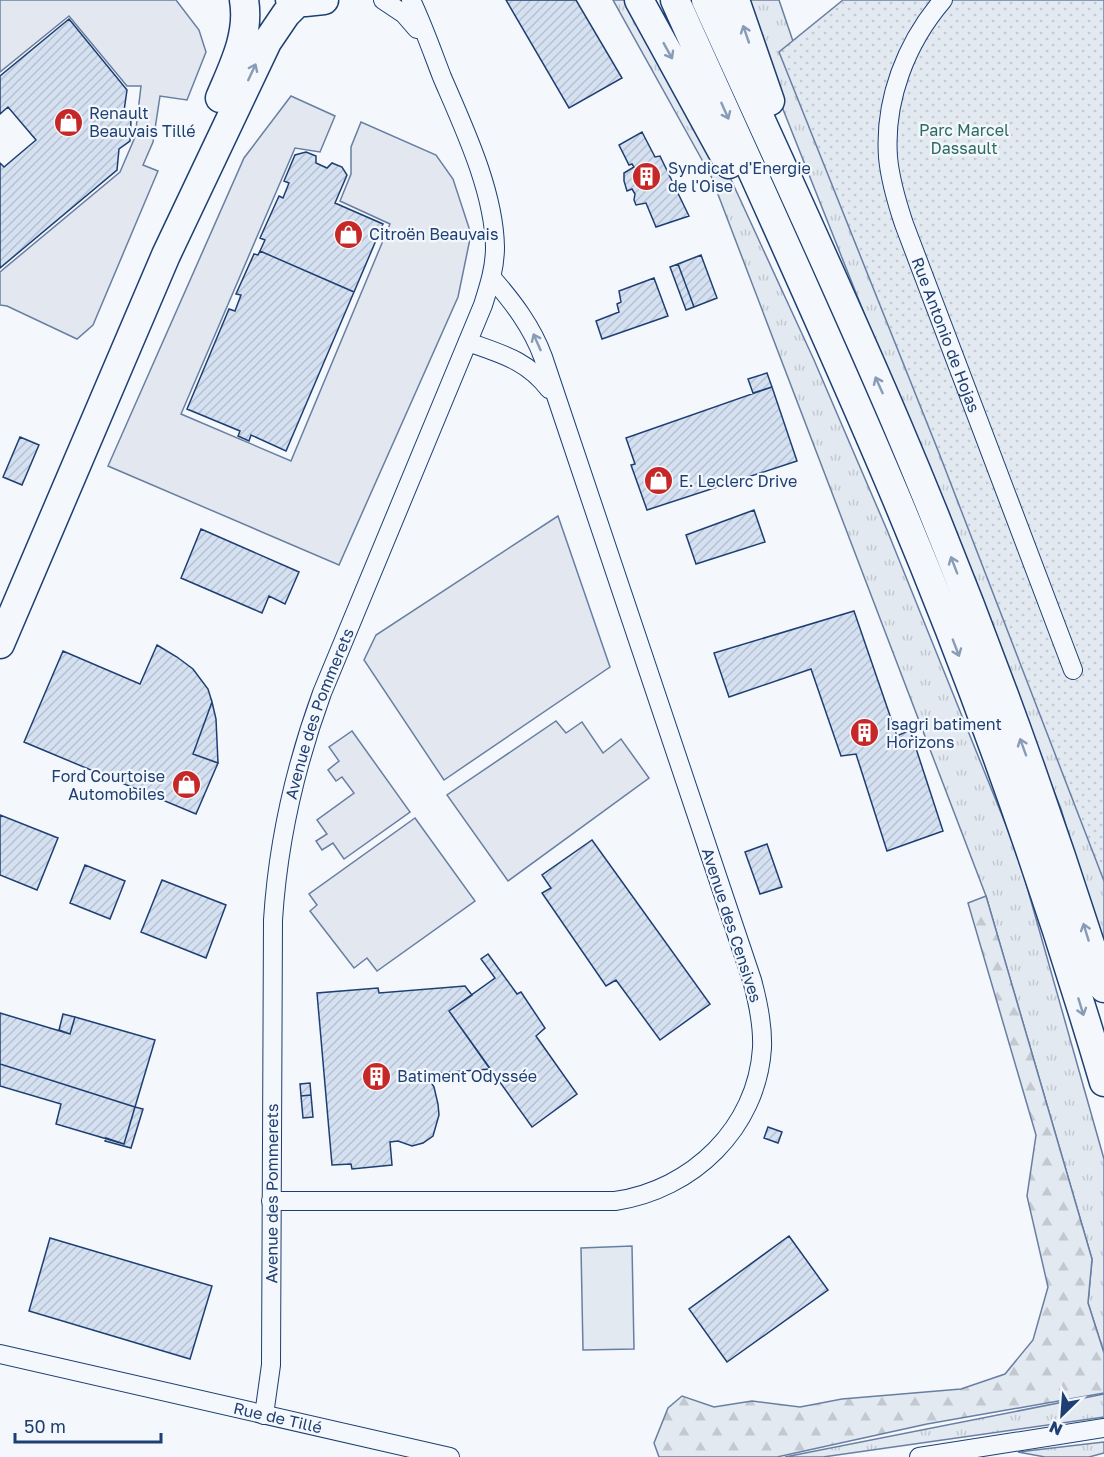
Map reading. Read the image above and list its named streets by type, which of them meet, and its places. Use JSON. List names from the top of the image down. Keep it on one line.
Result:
{"streets":{"street":["Rue Antonio de Hojas","Avenue des Pommerets","Avenue des Censives","Rue de Tillé"]},"crossings":[["Avenue des Pommerets","Avenue des Censives"],["Avenue des Pommerets","Rue de Tillé"]],"parks":["Parc Marcel Dassault"],"places":{"shop":["Renault Beauvais Tillé","Citroën Beauvais","E. Leclerc Drive","Ford Courtoise Automobiles"],"building":["Syndicat d'Energie de l'Oise","Isagri batiment Horizons","Batiment Odyssée"]},"scale_bar":"50 m","north":"bottom left"}
